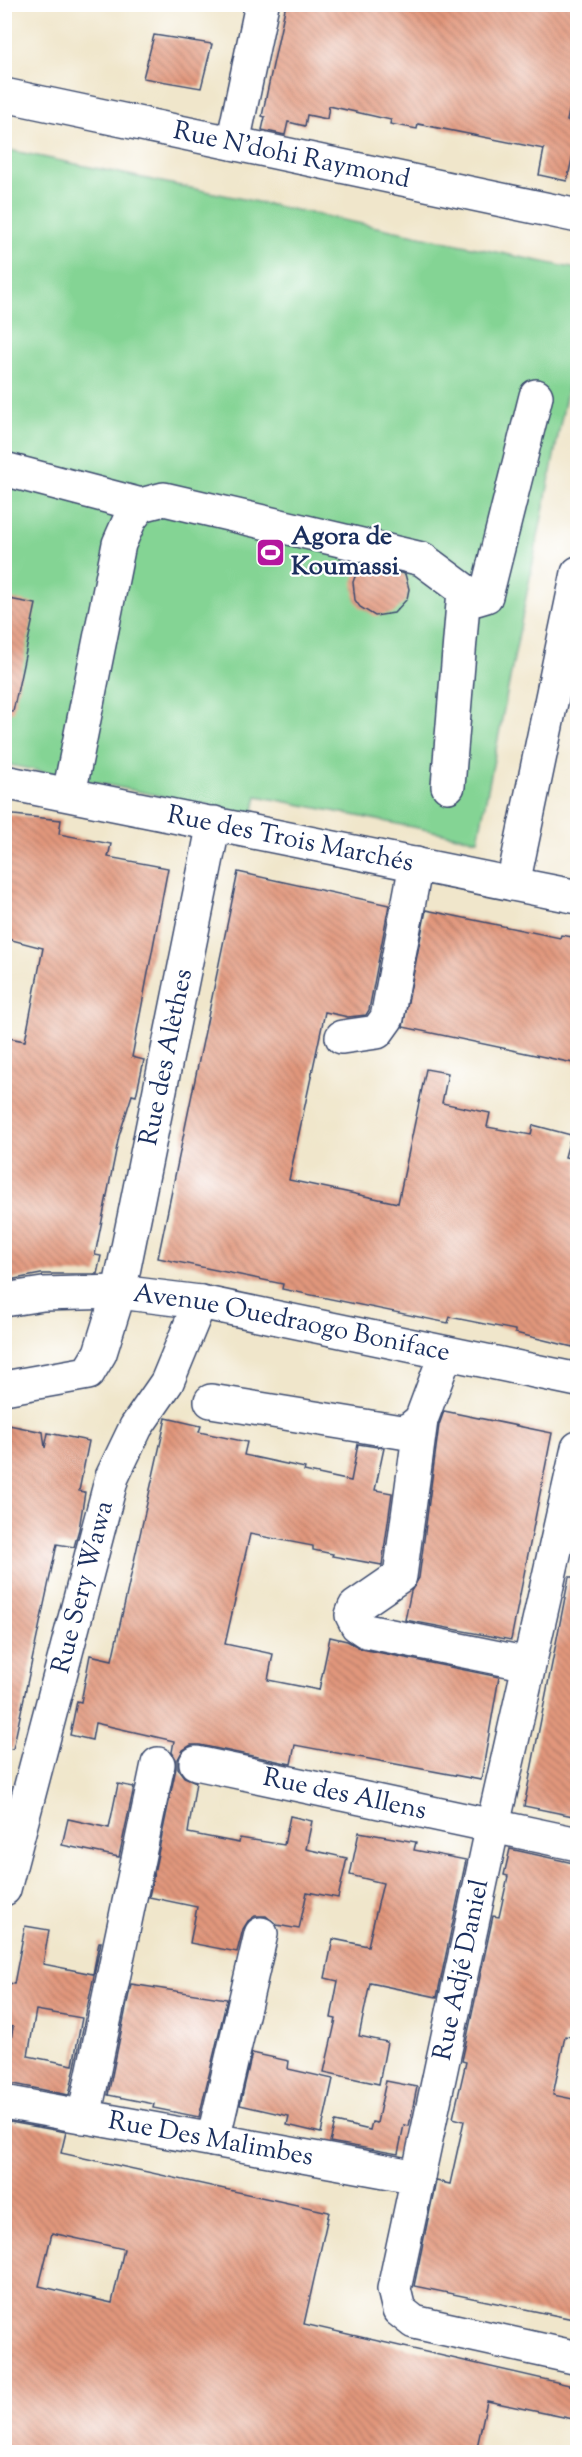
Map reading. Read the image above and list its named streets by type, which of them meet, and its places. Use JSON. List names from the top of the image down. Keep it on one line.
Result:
{"streets":{"street":["Rue N'dohi Raymond","Rue des Trois Marchés","Rue des Alèthes","Avenue Ouedraogo Boniface","Rue Sery Wawa","Rue des Allens","Rue Adjé Daniel","Rue Des Malimbes"]},"crossings":[["Rue des Trois Marchés","Rue des Alèthes"],["Rue des Alèthes","Avenue Ouedraogo Boniface"],["Avenue Ouedraogo Boniface","Rue Sery Wawa"],["Rue des Allens","Rue Adjé Daniel"],["Rue Adjé Daniel","Rue Des Malimbes"]],"places":{"sports":["Agora de Koumassi"]}}
